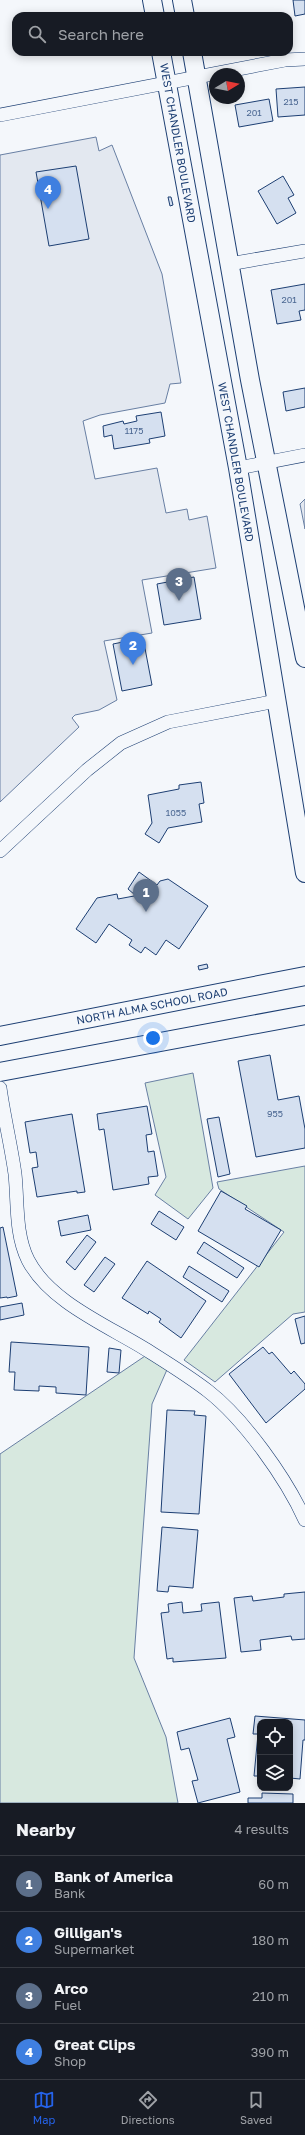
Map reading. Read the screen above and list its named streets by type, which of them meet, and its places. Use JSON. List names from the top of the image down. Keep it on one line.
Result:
{"streets":{"main road":["WEST CHANDLER BOULEVARD","NORTH ALMA SCHOOL ROAD"]},"house_numbers":["215","201","201","1175","1055","955"],"north":"right","page":{"search":"Search here","pins":["4","3","2","1"],"heading":["Nearby","4 results"],"list":[{"mark":"1","name":"Bank of America","note":"Bank","value":"60 m"},{"mark":"2","name":"Gilligan's","note":"Supermarket","value":"180 m"},{"mark":"3","name":"Arco","note":"Fuel","value":"210 m"},{"mark":"4","name":"Great Clips","note":"Shop","value":"390 m"}],"nav":["Map","Directions","Saved"]}}
